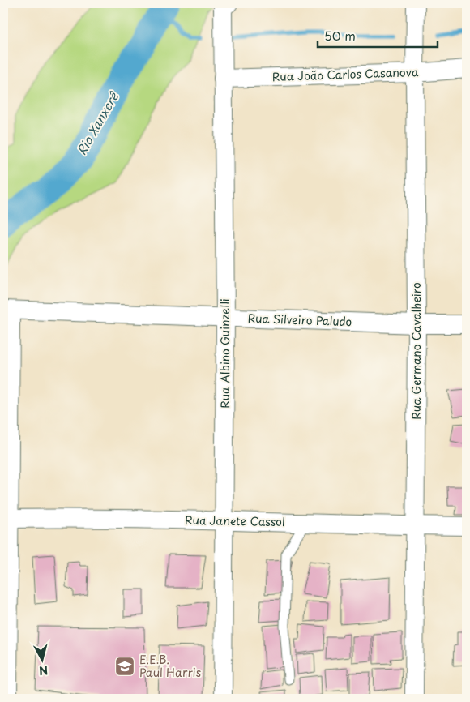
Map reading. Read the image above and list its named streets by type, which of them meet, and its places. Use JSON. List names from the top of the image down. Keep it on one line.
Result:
{"streets":{"street":["Rua João Carlos Casanova","Rua Silveiro Paludo","Rua Germano Cavalheiro","Rua Albino Guinzelli","Rua Janete Cassol"]},"crossings":[["Rua João Carlos Casanova","Rua Germano Cavalheiro"],["Rua João Carlos Casanova","Rua Albino Guinzelli"],["Rua Silveiro Paludo","Rua Germano Cavalheiro"],["Rua Silveiro Paludo","Rua Albino Guinzelli"],["Rua Germano Cavalheiro","Rua Janete Cassol"],["Rua Albino Guinzelli","Rua Janete Cassol"]],"water":["Rio Xanxerê"],"places":{"school or university":["E.E.B. Paul Harris"]},"scale_bar":"50 m","north":"bottom"}
